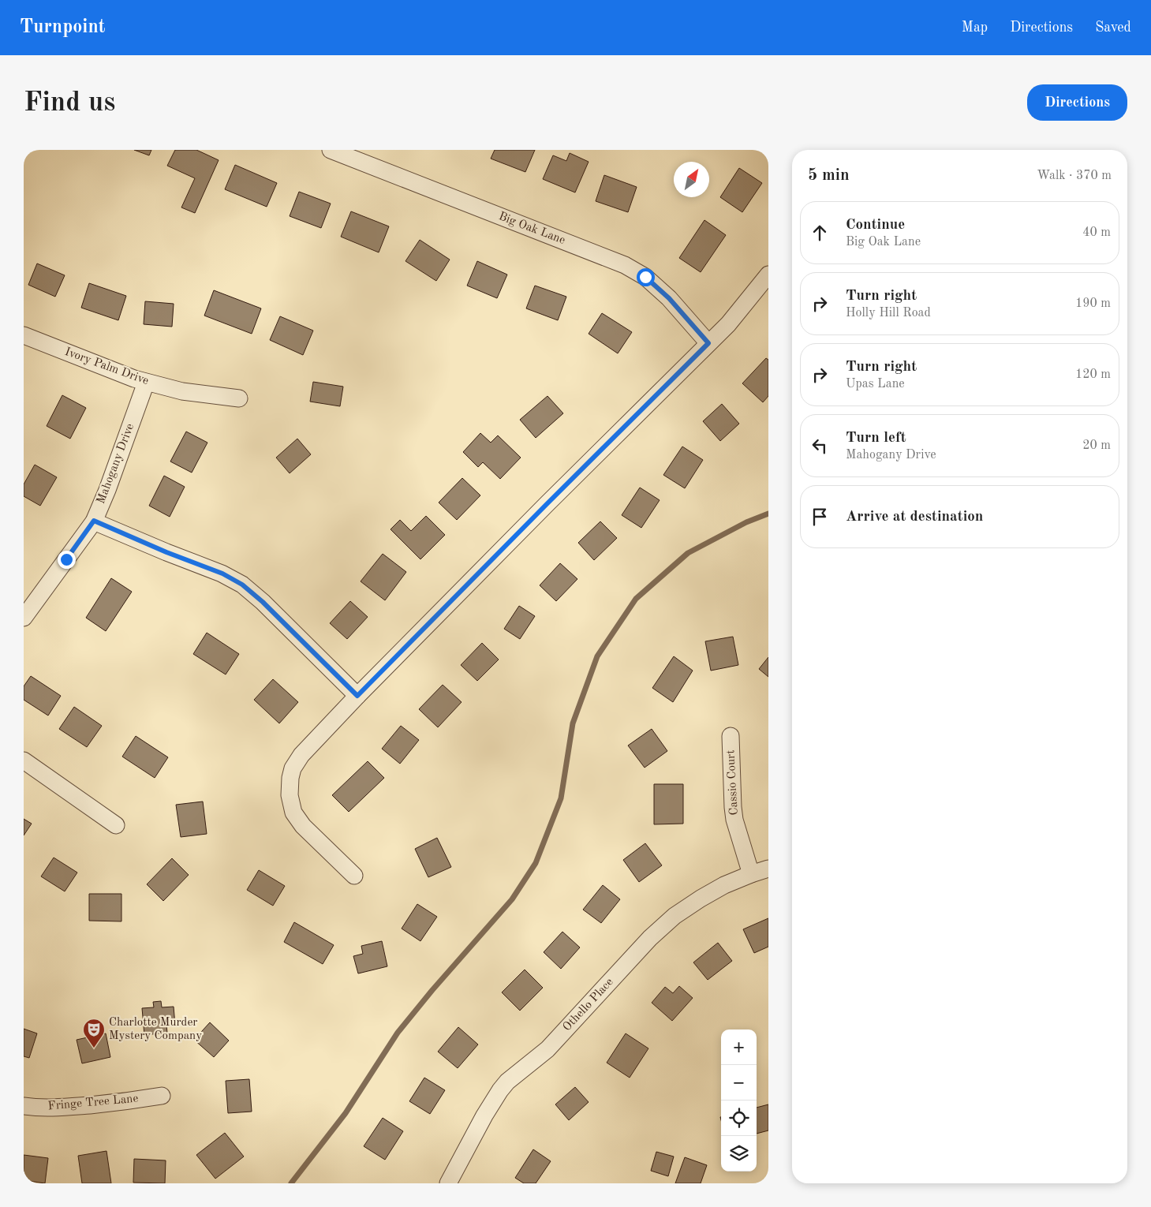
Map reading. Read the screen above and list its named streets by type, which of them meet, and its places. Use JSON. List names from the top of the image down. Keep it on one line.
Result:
{"streets":{"street":["Big Oak Lane","Ivory Palm Drive","Mahogany Drive","Cassio Court","Othello Place","Fringe Tree Lane"]},"crossings":[["Ivory Palm Drive","Mahogany Drive"],["Cassio Court","Othello Place"]],"places":{"theatre":["Charlotte Murder Mystery Company"]},"north":"top right","page":{"header":"Turnpoint","nav":["Map","Directions","Saved"],"buttons":"Directions","title":"Find us","heading":["5 min","Walk · 370 m"],"list":[["Continue","Big Oak Lane","40 m"],["Turn right","Holly Hill Road","190 m"],["Turn right","Upas Lane","120 m"],["Turn left","Mahogany Drive","20 m"],"Arrive at destination"],"map_buttons":["+","−"]}}
